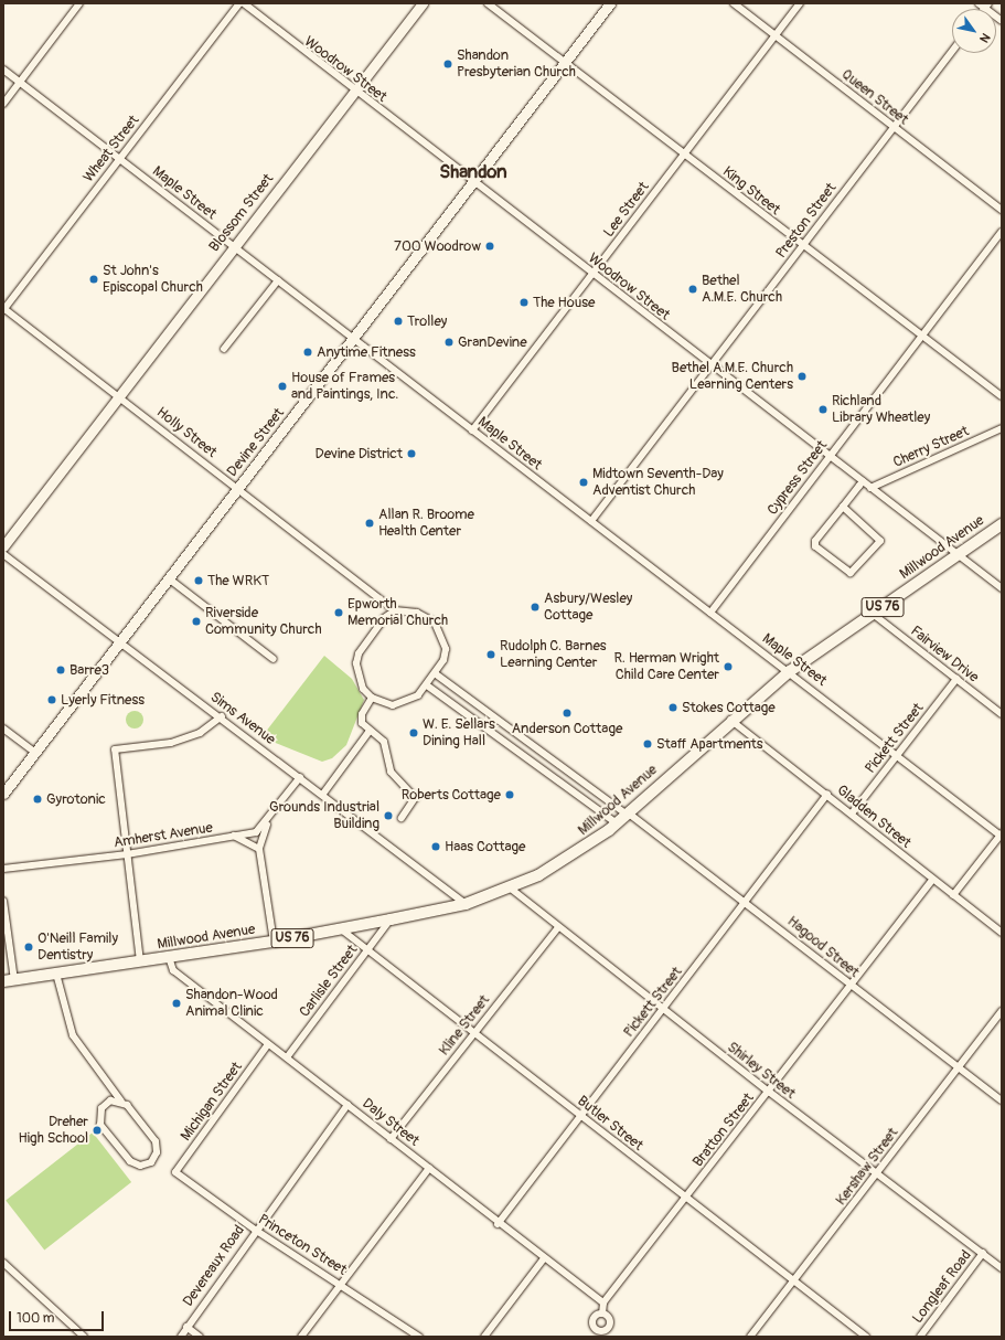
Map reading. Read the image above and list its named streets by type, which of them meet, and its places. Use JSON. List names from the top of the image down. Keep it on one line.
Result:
{"streets":{"main road":["Blossom Street","Devine Street","Millwood Avenue","US 76"],"street":["Woodrow Street","Queen Street","Wheat Street","King Street","Maple Street","Lee Street","Preston Street","Holly Street","Cherry Street","Cypress Street","Fairview Drive","Sims Avenue","Pickett Street","Gladden Street","Amherst Avenue","Hagood Street","Carlisle Street","Kline Street","Shirley Street","Michigan Street","Daly Street","Butler Street","Bratton Street","Kershaw Street","Princeton Street","Devereaux Road","Longleaf Road"]},"crossings":[["Woodrow Street","Lee Street"],["Woodrow Street","Blossom Street"],["Woodrow Street","Preston Street"],["Woodrow Street","Devine Street"],["Woodrow Street","Cherry Street"],["Woodrow Street","Cypress Street"],["Woodrow Street","Millwood Avenue"],["Queen Street","Lee Street"],["Queen Street","Preston Street"],["Wheat Street","Maple Street"],["Wheat Street","Holly Street"],["King Street","Lee Street"],["King Street","Preston Street"],["King Street","Devine Street"],["King Street","Cypress Street"],["Maple Street","Lee Street"],["Maple Street","Blossom Street"],["Maple Street","Preston Street"],["Maple Street","Devine Street"],["Maple Street","Cypress Street"],["Maple Street","Millwood Avenue"],["Maple Street","Pickett Street"],["Blossom Street","Holly Street"],["Holly Street","Devine Street"],["Holly Street","Hagood Street"],["Devine Street","Sims Avenue"],["Millwood Avenue","Fairview Drive"],["Millwood Avenue","Sims Avenue"],["Millwood Avenue","Gladden Street"],["Millwood Avenue","Hagood Street"],["Millwood Avenue","Carlisle Street"],["Millwood Avenue","Shirley Street"],["Millwood Avenue","Daly Street"],["Millwood Avenue","Butler Street"],["Fairview Drive","Pickett Street"],["Sims Avenue","Amherst Avenue"],["Pickett Street","Gladden Street"],["Pickett Street","Hagood Street"],["Pickett Street","Shirley Street"],["Pickett Street","Daly Street"],["Pickett Street","Butler Street"],["Gladden Street","Bratton Street"],["Hagood Street","Bratton Street"],["Hagood Street","Kershaw Street"],["Carlisle Street","Daly Street"],["Carlisle Street","Butler Street"],["Kline Street","Shirley Street"],["Kline Street","Daly Street"],["Kline Street","Butler Street"],["Shirley Street","Bratton Street"],["Shirley Street","Kershaw Street"],["Shirley Street","Longleaf Road"],["Michigan Street","Daly Street"],["Michigan Street","Princeton Street"],["Daly Street","Bratton Street"],["Daly Street","Devereaux Road"],["Butler Street","Bratton Street"],["Butler Street","Kershaw Street"],["Princeton Street","Devereaux Road"]],"districts":["Shandon"],"places":["Shandon Presbyterian Church","700 Woodrow","St John's Episcopal Church","Bethel A.M.E. Church","The House","Trolley","GranDevine","Anytime Fitness","Bethel A.M.E. Church Learning Centers","House of Frames and Paintings, Inc.","Richland Library Wheatley","Devine District","Midtown Seventh-Day Adventist Church","Allan R. Broome Health Center","The WRKT","Asbury/Wesley Cottage","Epworth Memorial Church","Riverside Community Church","Rudolph C. Barnes Learning Center","R. Herman Wright Child Care Center","Barre3","Lyerly Fitness","Stokes Cottage","Anderson Cottage","W. E. Sellars Dining Hall","Staff Apartments","Roberts Cottage","Gyrotonic","Grounds Industrial Building","Haas Cottage","O'Neill Family Dentistry","Shandon-Wood Animal Clinic","Dreher High School"],"scale_bar":"100 m","north":"bottom right"}
